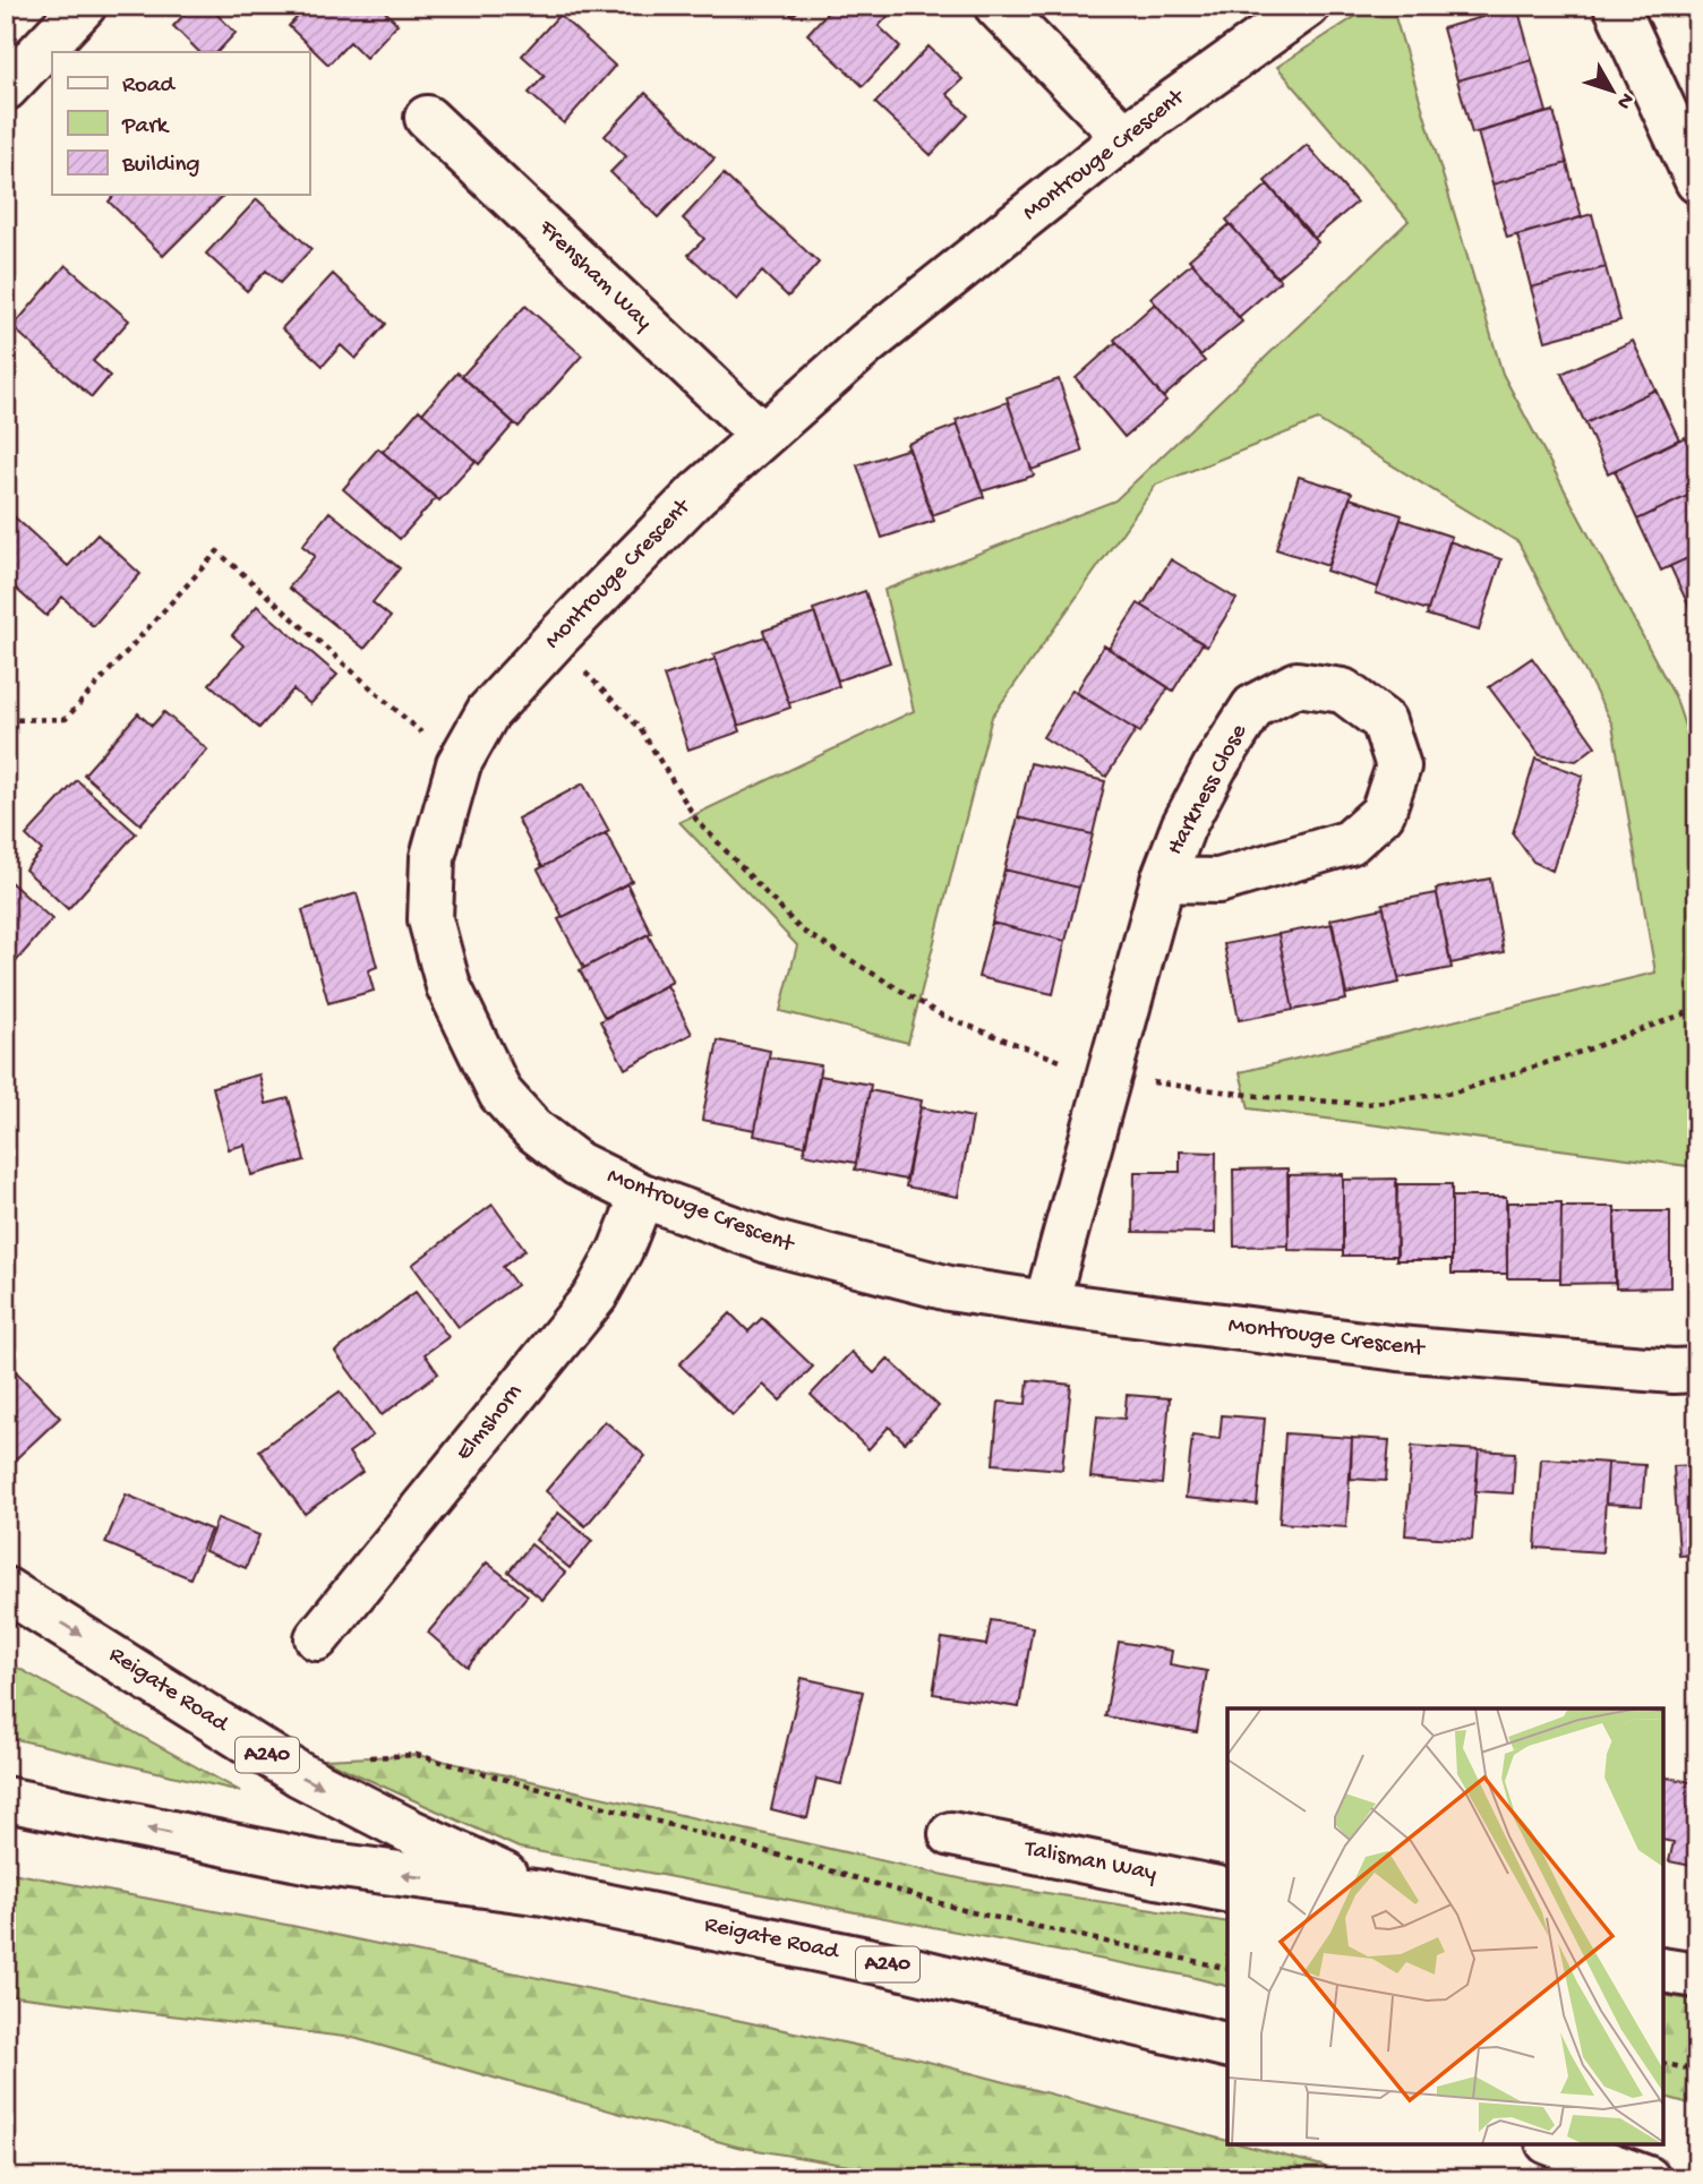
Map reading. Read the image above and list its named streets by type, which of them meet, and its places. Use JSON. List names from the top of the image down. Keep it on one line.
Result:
{"streets":{"main road":["Montrouge Crescent","Frensham Way","Harkness Close","Elmshorn","Reigate Road","A240","Talisman Way"]},"crossings":[["Montrouge Crescent","Frensham Way"],["Montrouge Crescent","Harkness Close"],["Montrouge Crescent","Elmshorn"]],"legend":["Road","Park","Building"],"north":"bottom right"}
